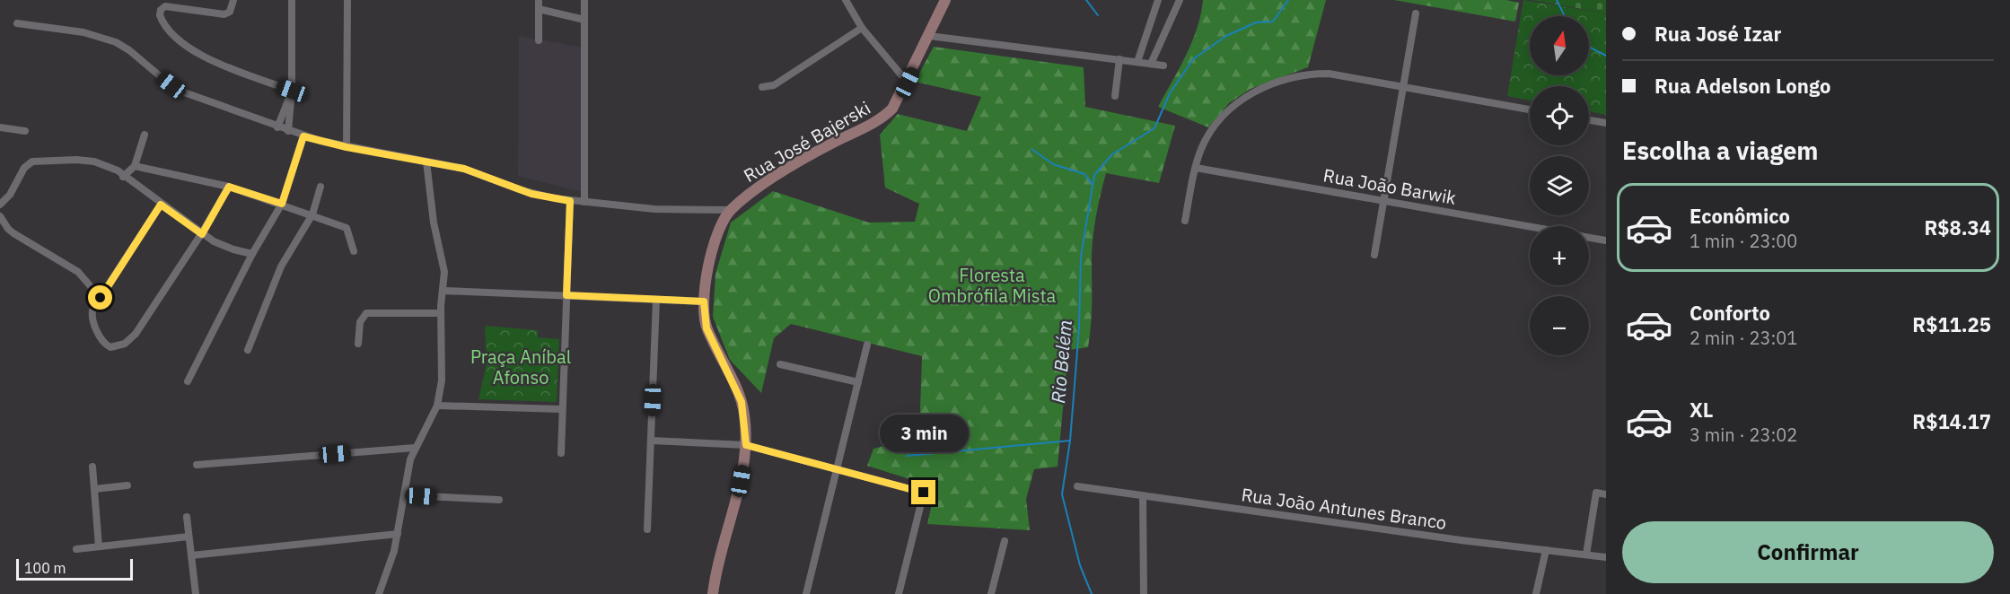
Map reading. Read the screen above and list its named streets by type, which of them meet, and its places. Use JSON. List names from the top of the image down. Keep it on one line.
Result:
{"streets":{"main road":["Rua José Bajerski"],"street":["Rua João Barwik","Rua João Antunes Branco"]},"water":["Rio Belém"],"parks":["Floresta Ombrófila Mista","Praça Aníbal Afonso"],"scale_bar":"100 m","north":"top","page":{"banner":["Rua José Izar","Rua Adelson Longo"],"map_buttons":["+","−"],"heading":"Escolha a viagem","list":[{"name":"Econômico","note":"1 min · 23:00","value":"R$8.34"},{"name":"Conforto","note":"2 min · 23:01","value":"R$11.25"},{"name":"XL","note":"3 min · 23:02","value":"R$14.17"}],"bubble":"3 min","buttons":"Confirmar","scale":"100 m"}}
